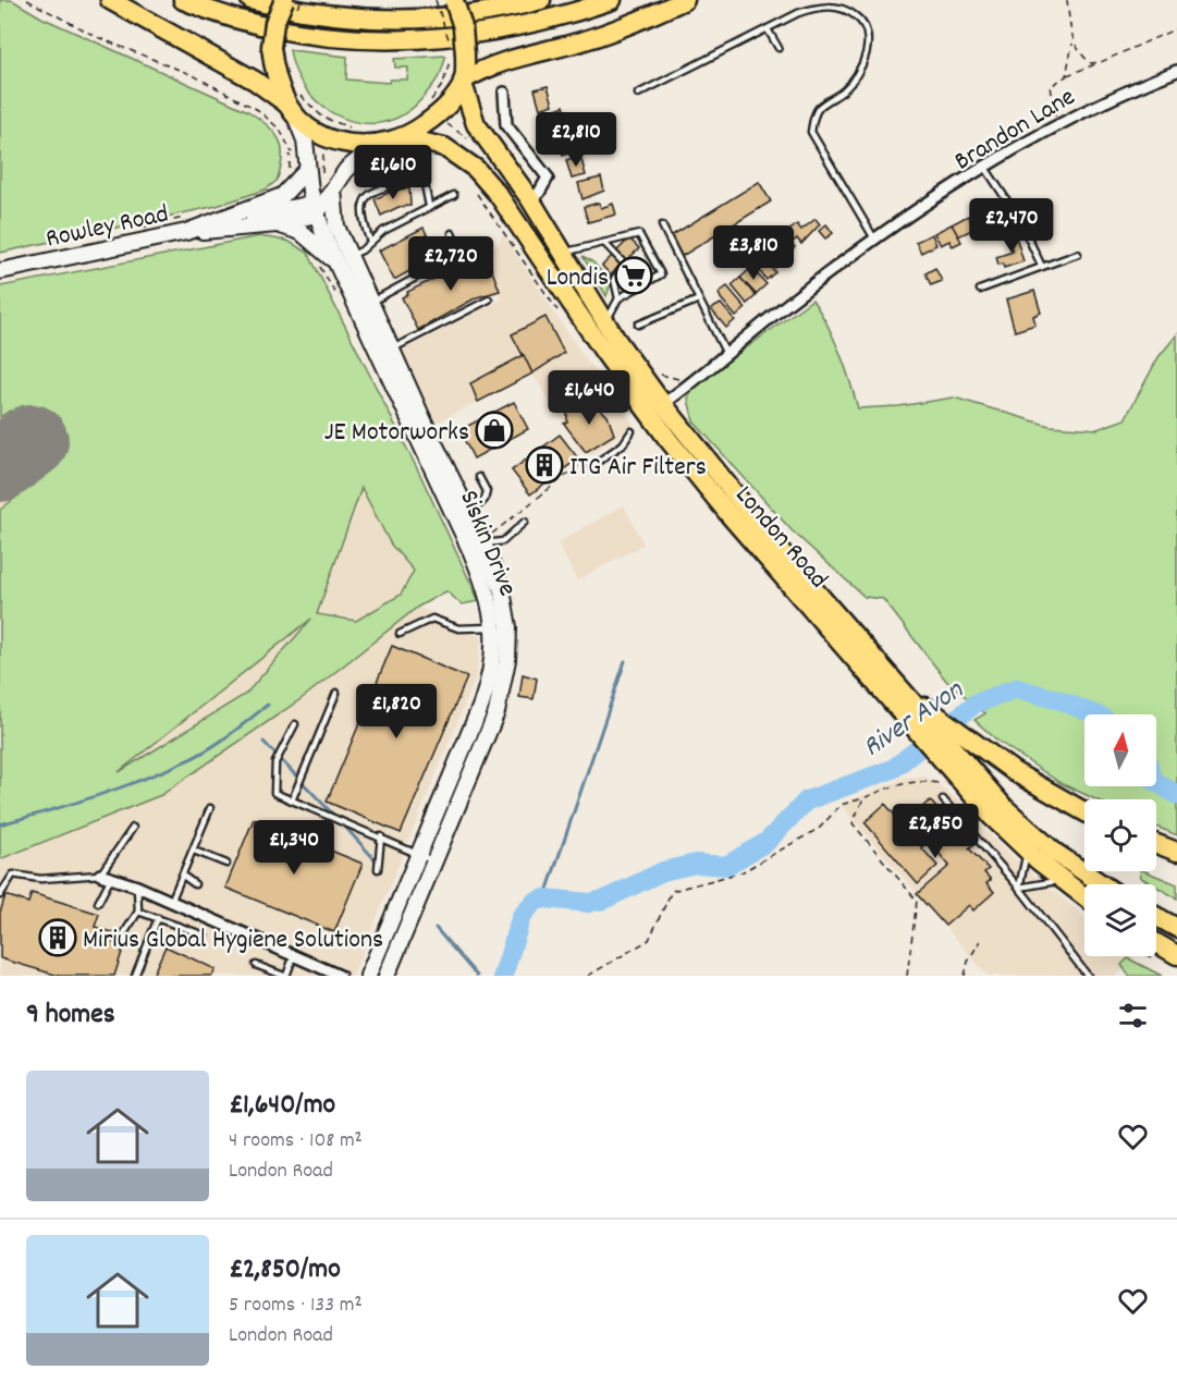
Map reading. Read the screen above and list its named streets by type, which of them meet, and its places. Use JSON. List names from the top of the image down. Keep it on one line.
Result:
{"streets":{"highway":["London Road"],"street":["Brandon Lane","Rowley Road","Siskin Drive"]},"crossings":[["Brandon Lane","London Road"],["London Road","Siskin Drive"]],"water":["River Avon"],"places":{"supermarket":["Londis"],"shop":["JE Motorworks"],"building":["ITG Air Filters","Mirius Global Hygiene Solutions"]},"north":"top","page":{"price":["£2,810","£1,610","£2,470","£3,810","£2,720","£1,640","£1,820","£2,850","£1,340"],"heading":"9 homes","list":[{"name":"£1,640/mo","note":"4 rooms · 108 m² · London Road"},{"name":"£2,850/mo","note":"5 rooms · 133 m² · London Road"}]}}
